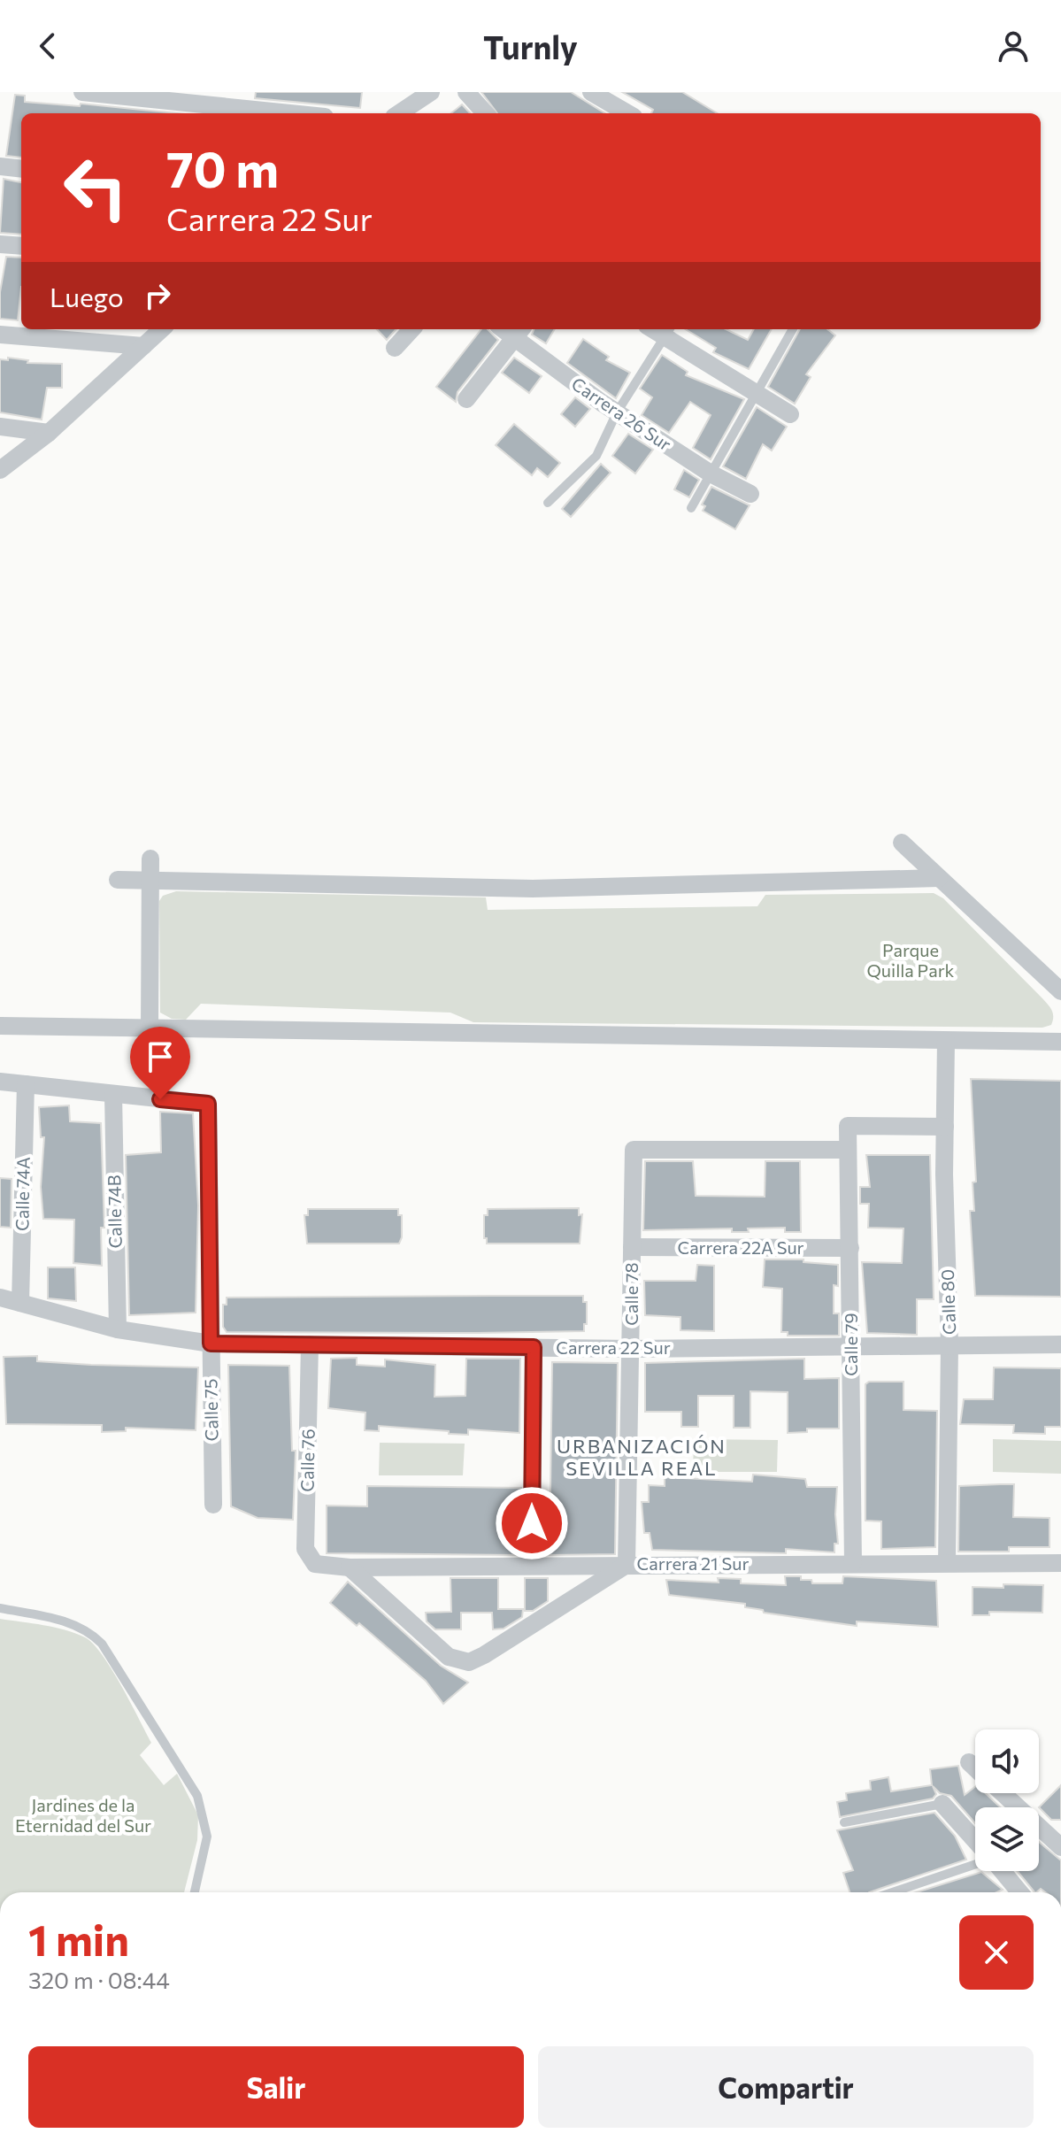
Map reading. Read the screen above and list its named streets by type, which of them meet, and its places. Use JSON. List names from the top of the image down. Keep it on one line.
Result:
{"streets":{"street":["Carrera 26 Sur","Calle 74A","Calle 74B","Carrera 22A Sur","Calle 78","Calle 80","Calle 79","Carrera 22 Sur","Calle 75","Calle 76","Carrera 21 Sur"]},"crossings":[["Calle 74A","Carrera 22 Sur"],["Calle 74B","Carrera 22 Sur"],["Calle 74B","Calle 75"],["Carrera 22A Sur","Calle 78"],["Carrera 22A Sur","Calle 79"],["Calle 78","Calle 79"],["Calle 78","Carrera 22 Sur"],["Calle 78","Carrera 21 Sur"],["Calle 80","Calle 79"],["Calle 80","Carrera 22 Sur"],["Calle 80","Carrera 21 Sur"],["Calle 79","Carrera 22 Sur"],["Calle 79","Carrera 21 Sur"],["Carrera 22 Sur","Calle 75"],["Carrera 22 Sur","Calle 76"],["Calle 76","Carrera 21 Sur"]],"districts":["URBANIZACIÓN SEVILLA REAL"],"parks":["Parque Quilla Park","Jardines de la Eternidad del Sur"],"page":{"header":"Turnly","turn":["70 m","Carrera 22 Sur"],"then":"Luego","heading":["1 min","320 m · 08:44"],"buttons":["Salir","Compartir"]}}
